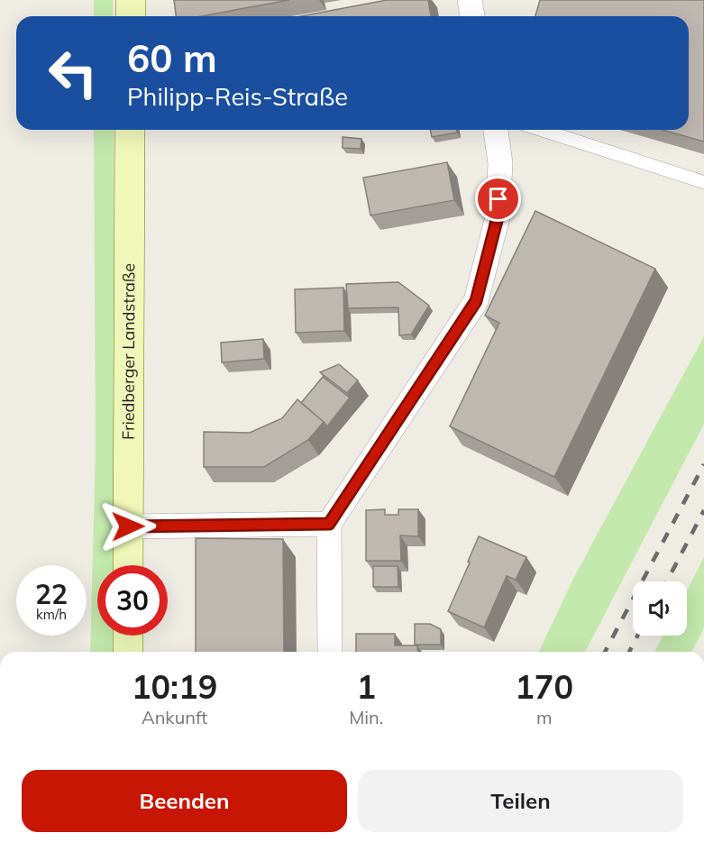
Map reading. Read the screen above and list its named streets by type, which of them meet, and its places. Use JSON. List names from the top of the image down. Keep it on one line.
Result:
{"streets":{"main road":["Friedberger Landstraße"]},"page":{"turn":["60 m","Philipp-Reis-Straße"],"speed":"22 km/h","limit":"30","eta":["10:19","Ankunft","1","Min.","170","m"],"buttons":["Beenden","Teilen"]}}
